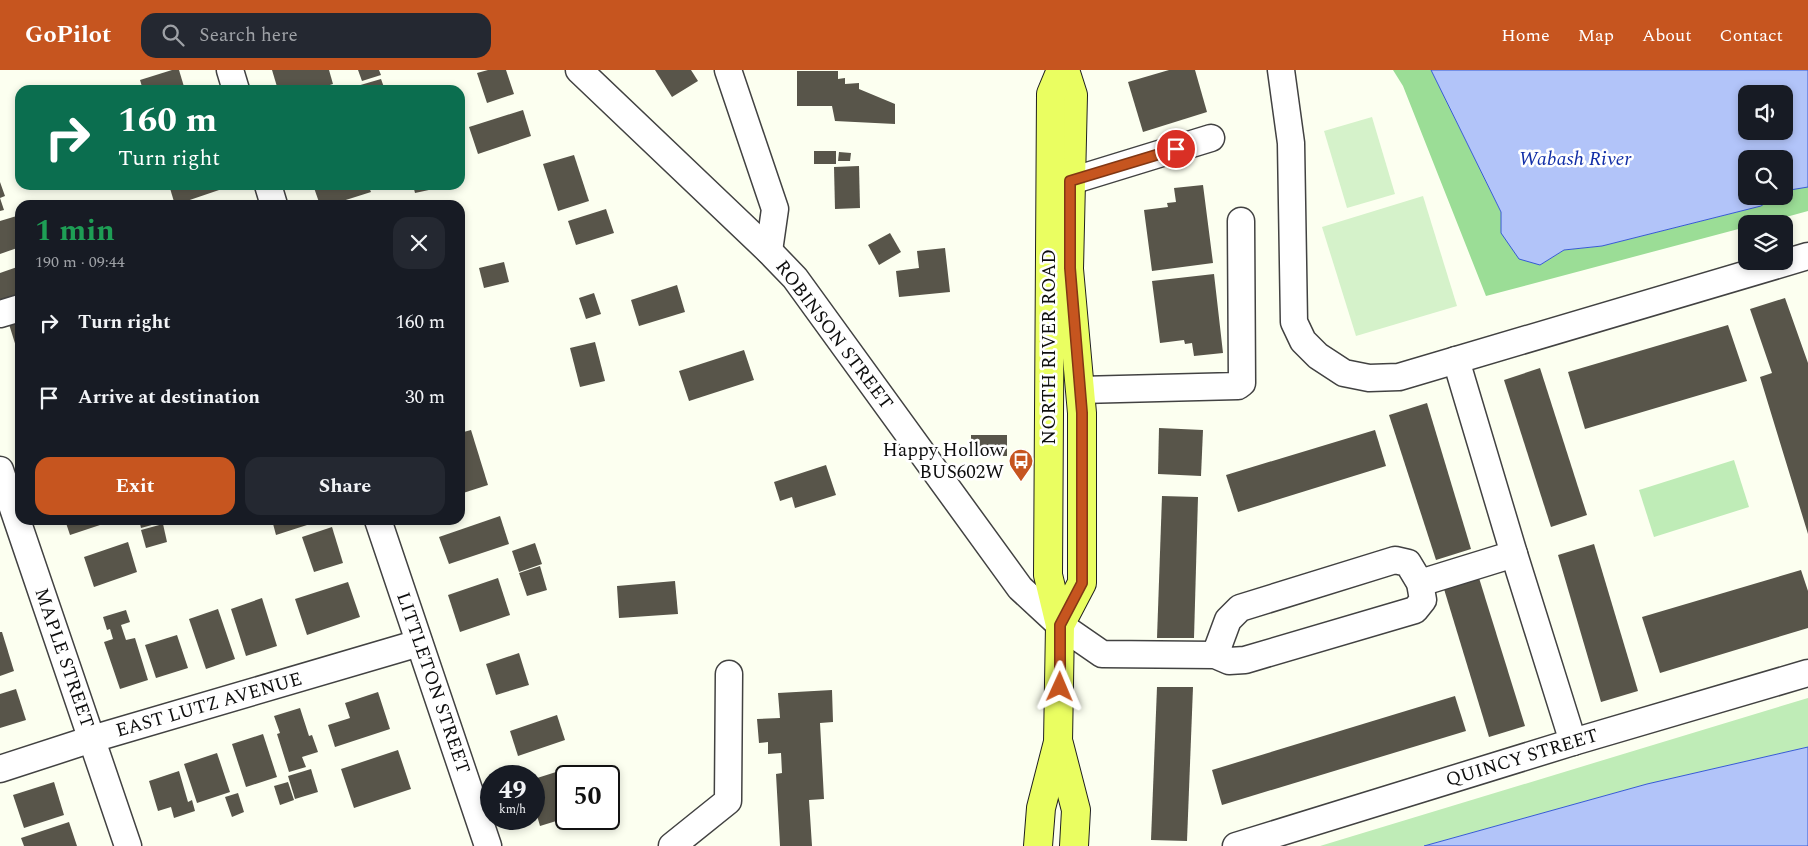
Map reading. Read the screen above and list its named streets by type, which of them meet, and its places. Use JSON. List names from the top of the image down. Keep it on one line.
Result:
{"streets":{"main road":["NORTH RIVER ROAD"],"street":["ROBINSON STREET","MAPLE STREET","LITTLETON STREET","EAST LUTZ AVENUE","QUINCY STREET"]},"crossings":[["ROBINSON STREET","NORTH RIVER ROAD"],["MAPLE STREET","EAST LUTZ AVENUE"],["LITTLETON STREET","EAST LUTZ AVENUE"]],"water":["Wabash River"],"places":{"bus stop":["Happy Hollow BUS602W"]},"page":{"header":"GoPilot","search":"Search here","nav":["Home","Map","About","Contact"],"turn":["160 m","Turn right"],"heading":["1 min","190 m · 09:44"],"list":[{"name":"Turn right","value":"160 m"},{"name":"Arrive at destination","value":"30 m"}],"buttons":["Exit","Share"],"speed":"49 km/h","limit":"50"}}
